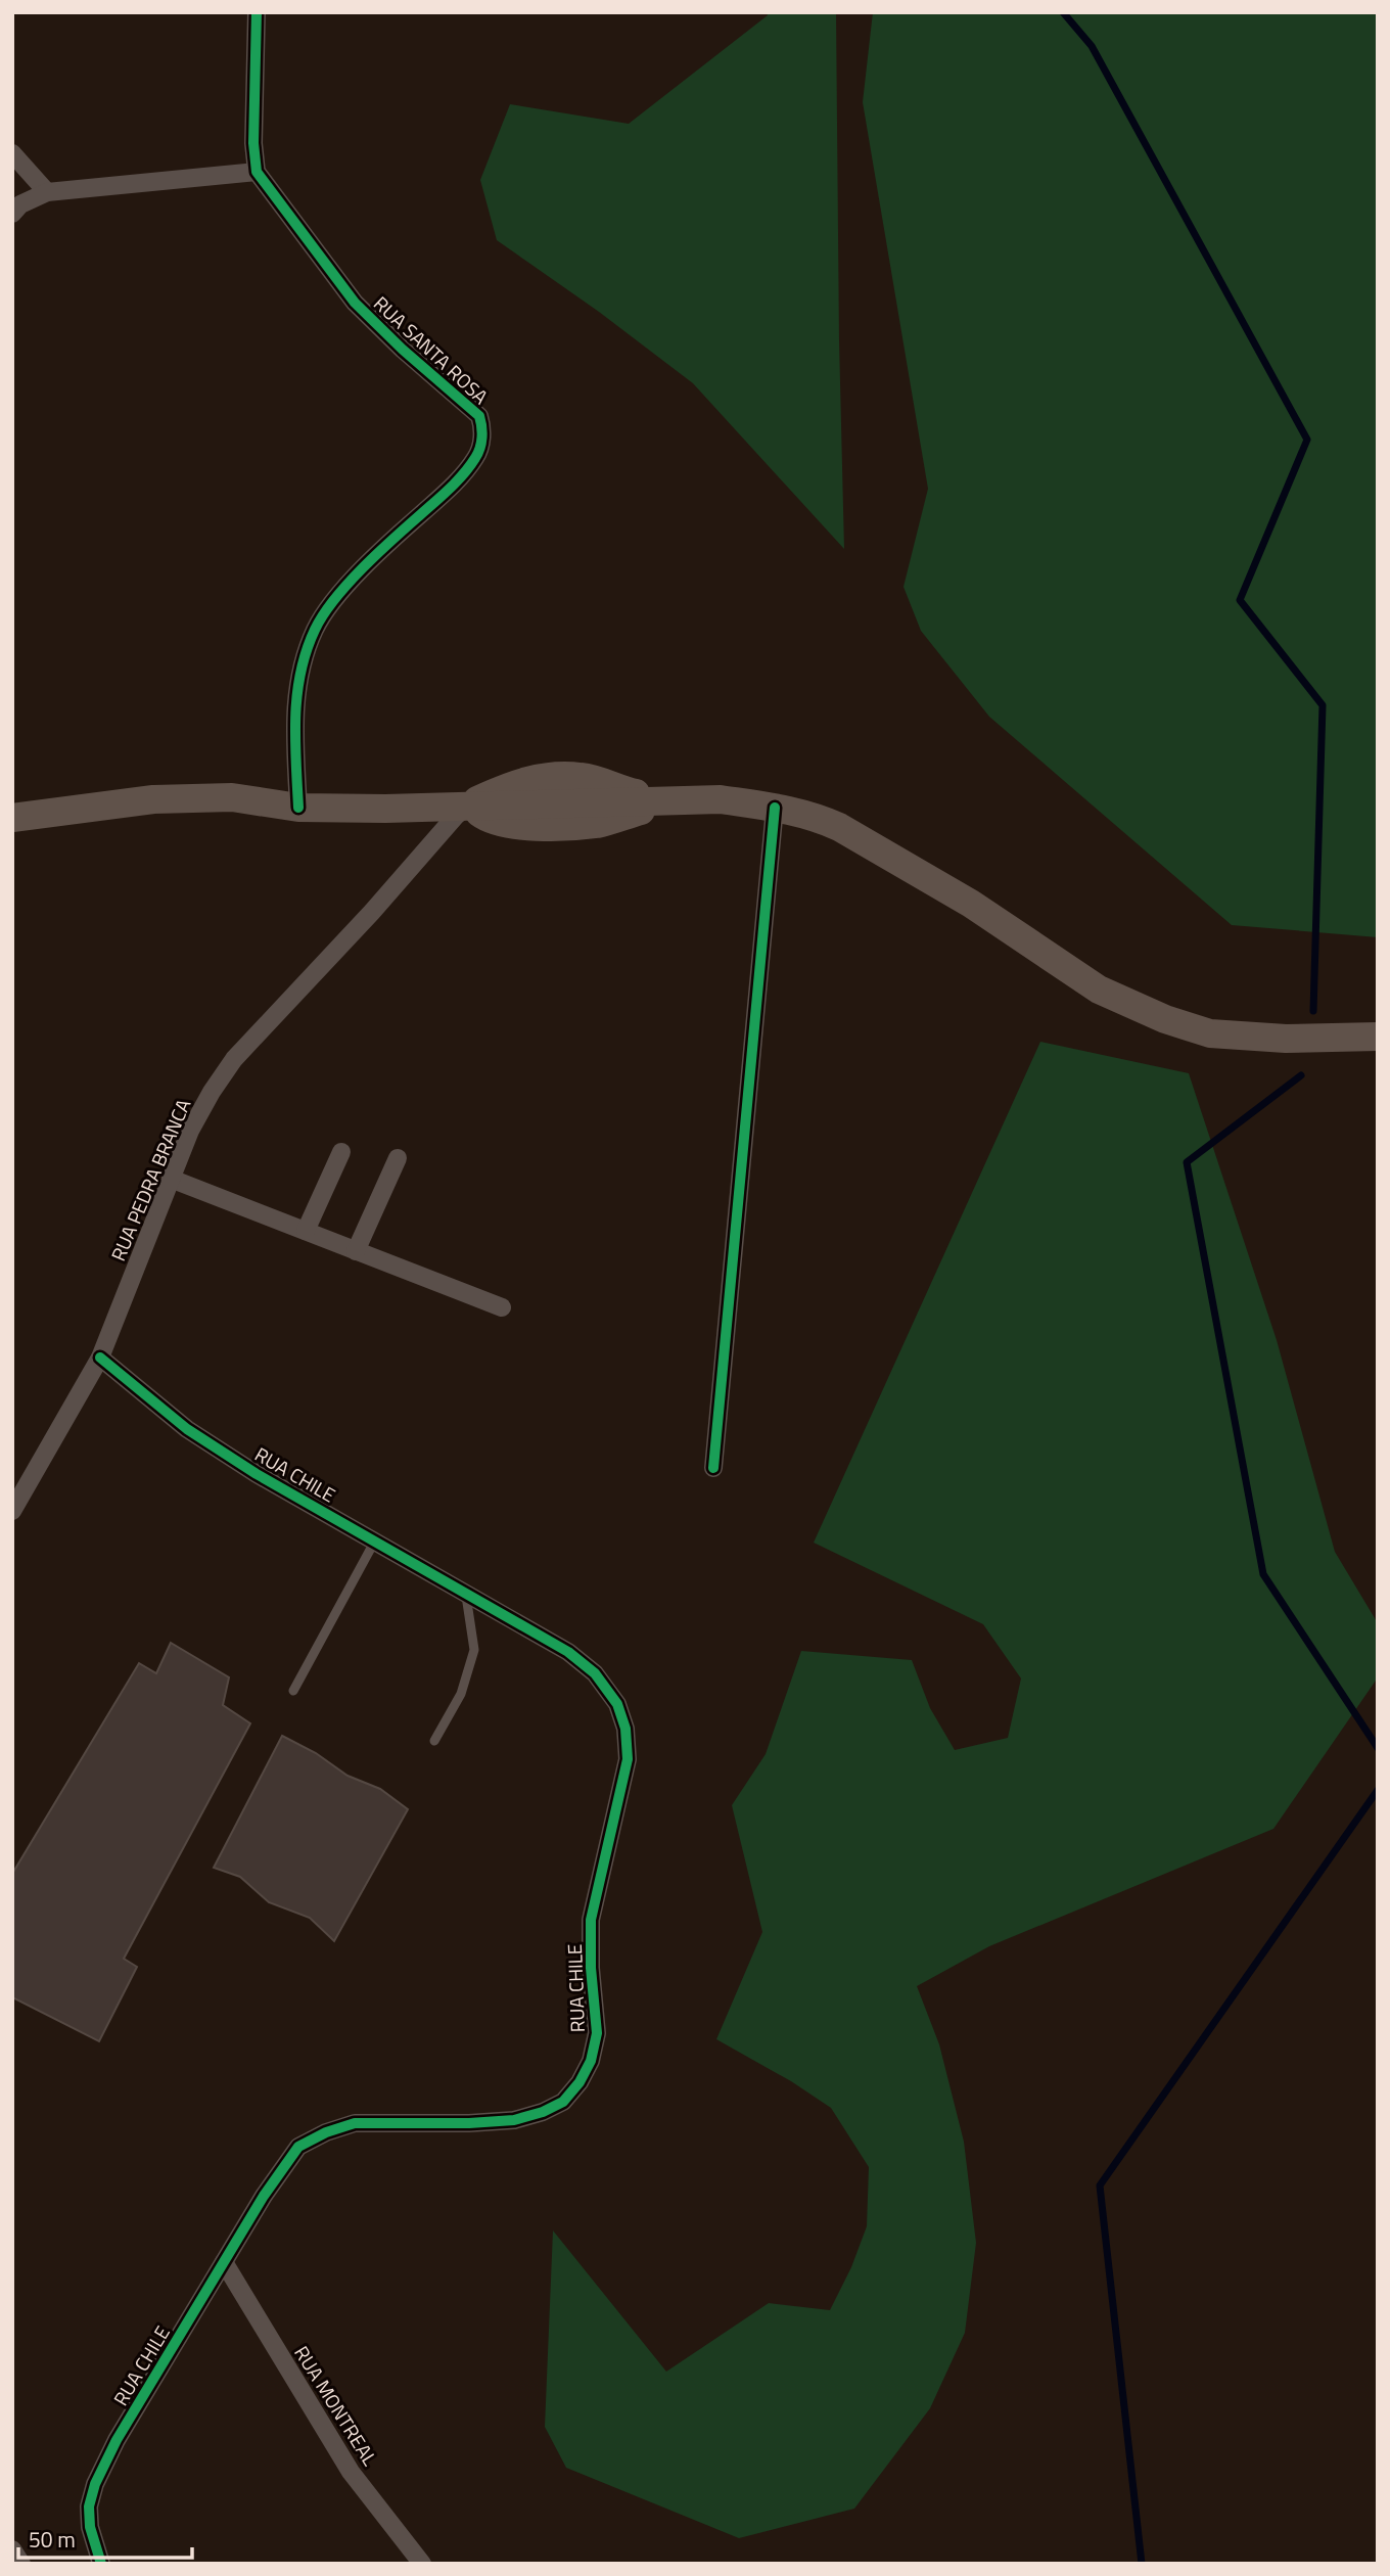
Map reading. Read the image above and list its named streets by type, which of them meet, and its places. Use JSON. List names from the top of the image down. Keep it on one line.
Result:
{"streets":{"street":["RUA SANTA ROSA","RUA PEDRA BRANCA","RUA CHILE","RUA MONTREAL"]},"crossings":[["RUA PEDRA BRANCA","RUA CHILE"],["RUA CHILE","RUA MONTREAL"]],"scale_bar":"50 m"}
